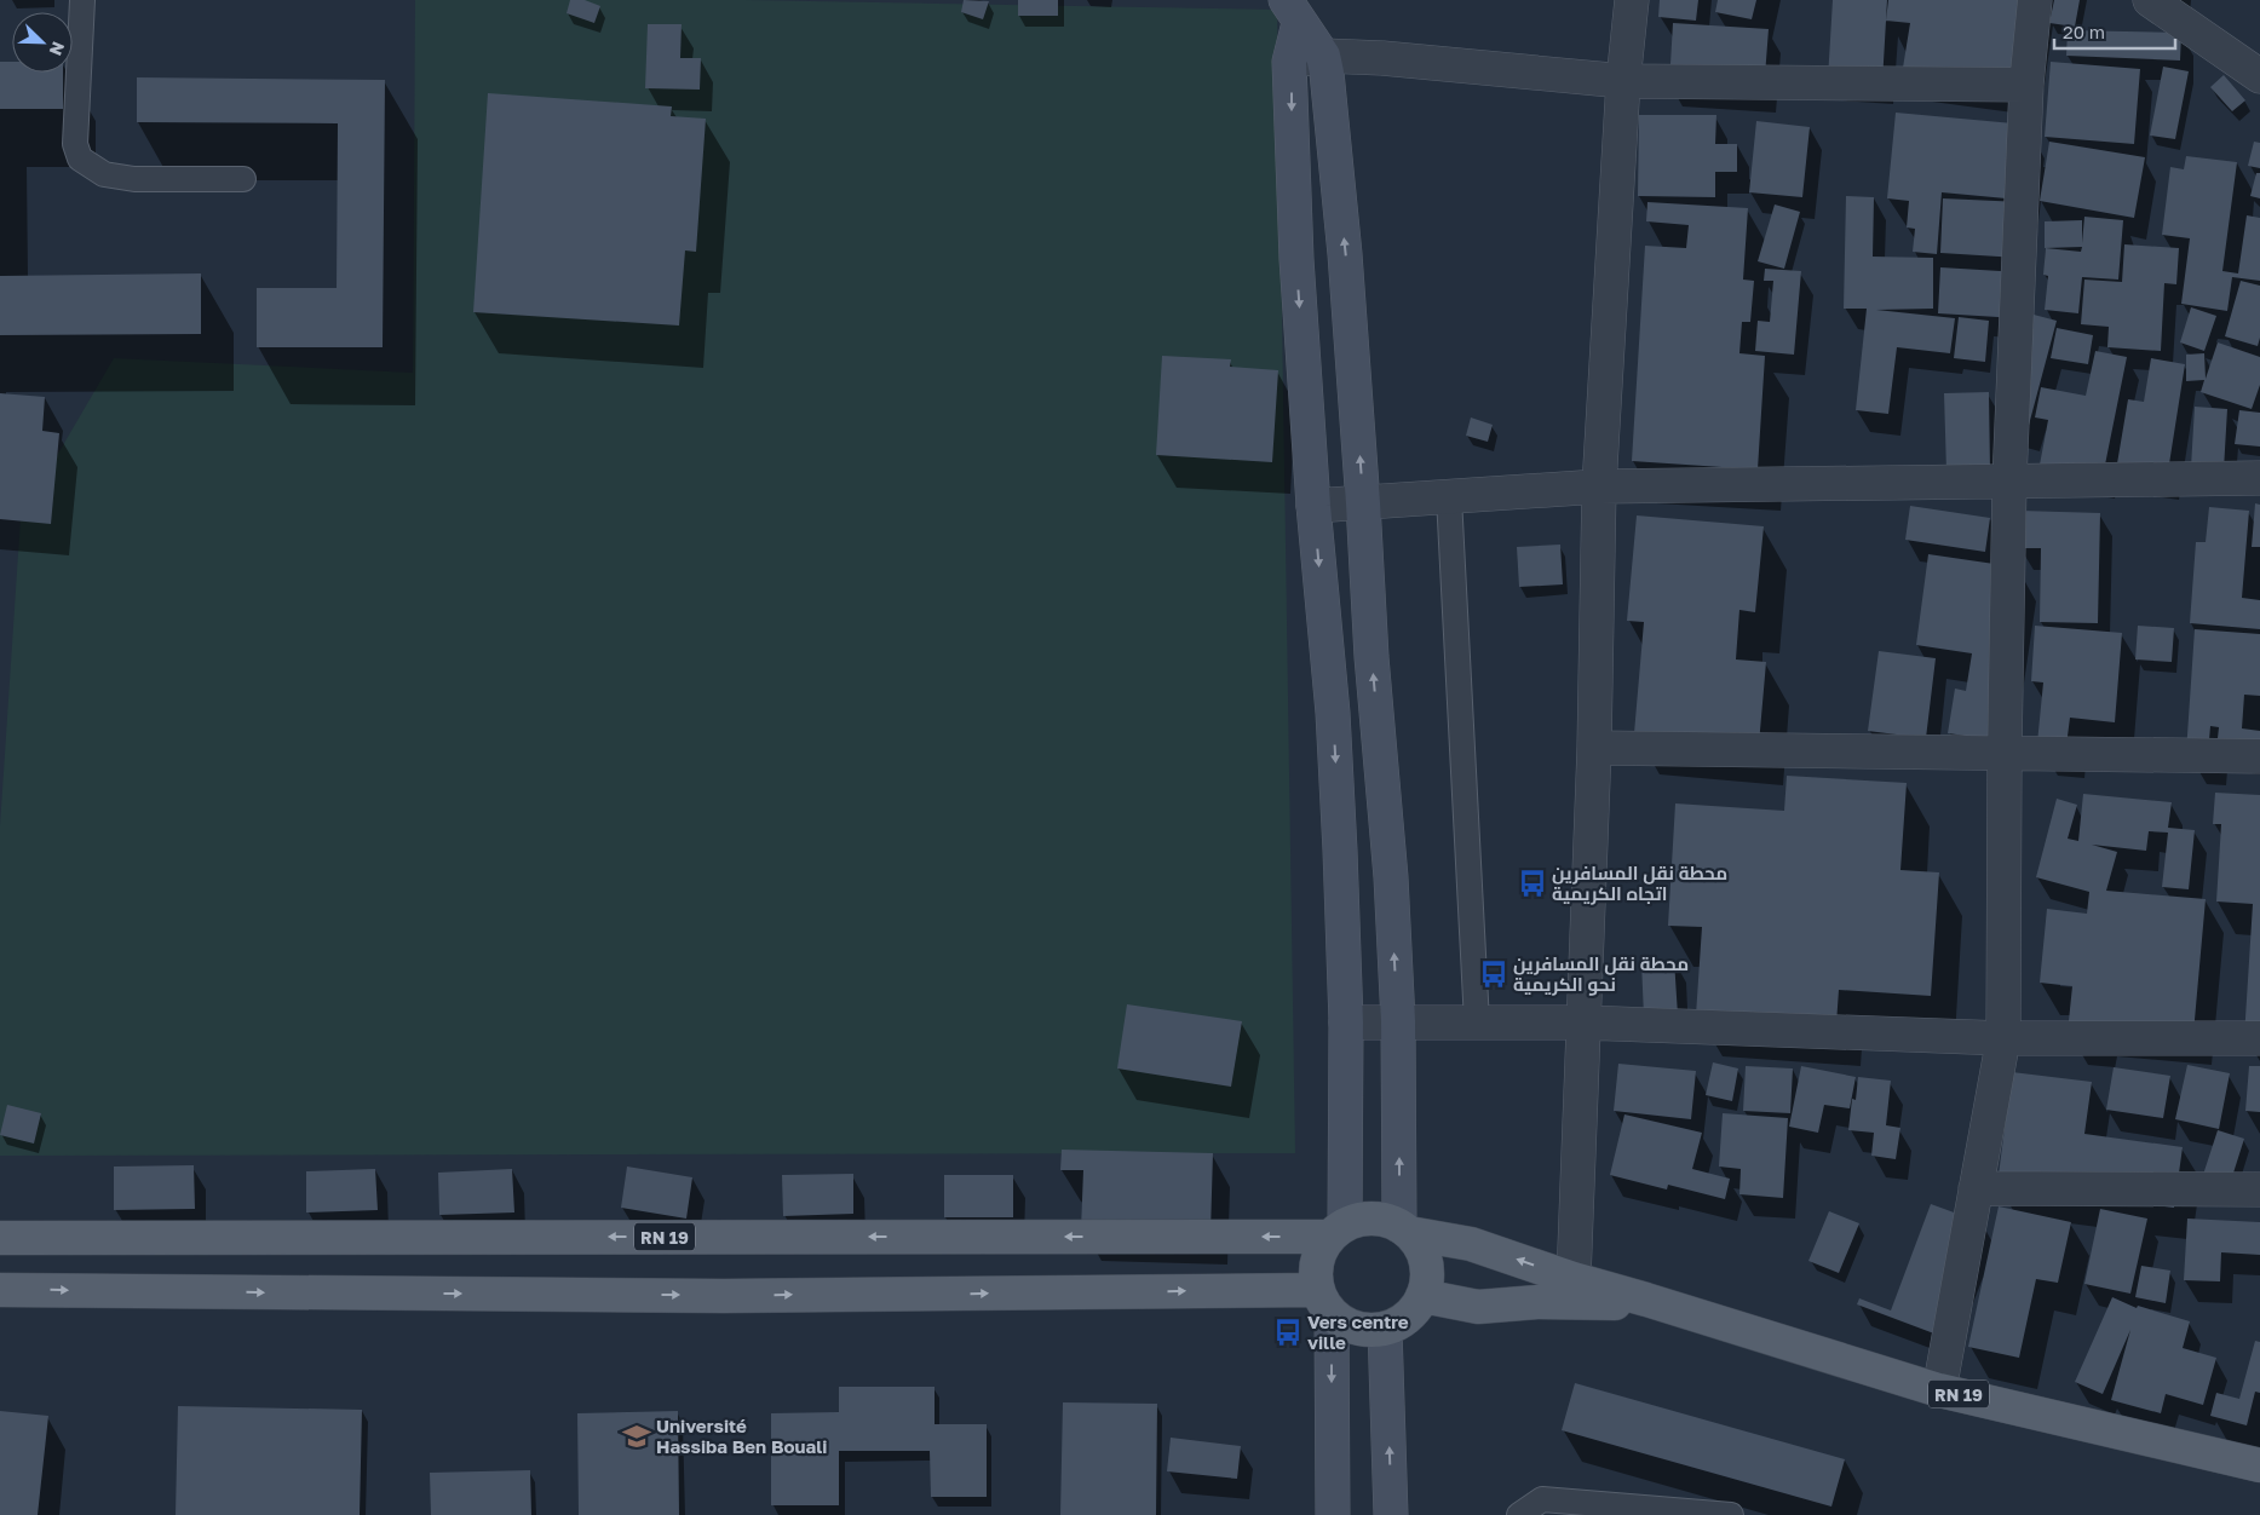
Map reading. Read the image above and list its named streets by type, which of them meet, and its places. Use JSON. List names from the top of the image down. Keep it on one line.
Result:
{"streets":{"main road":["RN 19"]},"places":{"bus stop":["محطة نقل المسافرين اتجاه الكريمية","محطة نقل المسافرين نحو الكريمية","Vers centre ville"],"school or university":["Université Hassiba Ben Bouali"]},"scale_bar":"20 m","north":"bottom right"}
